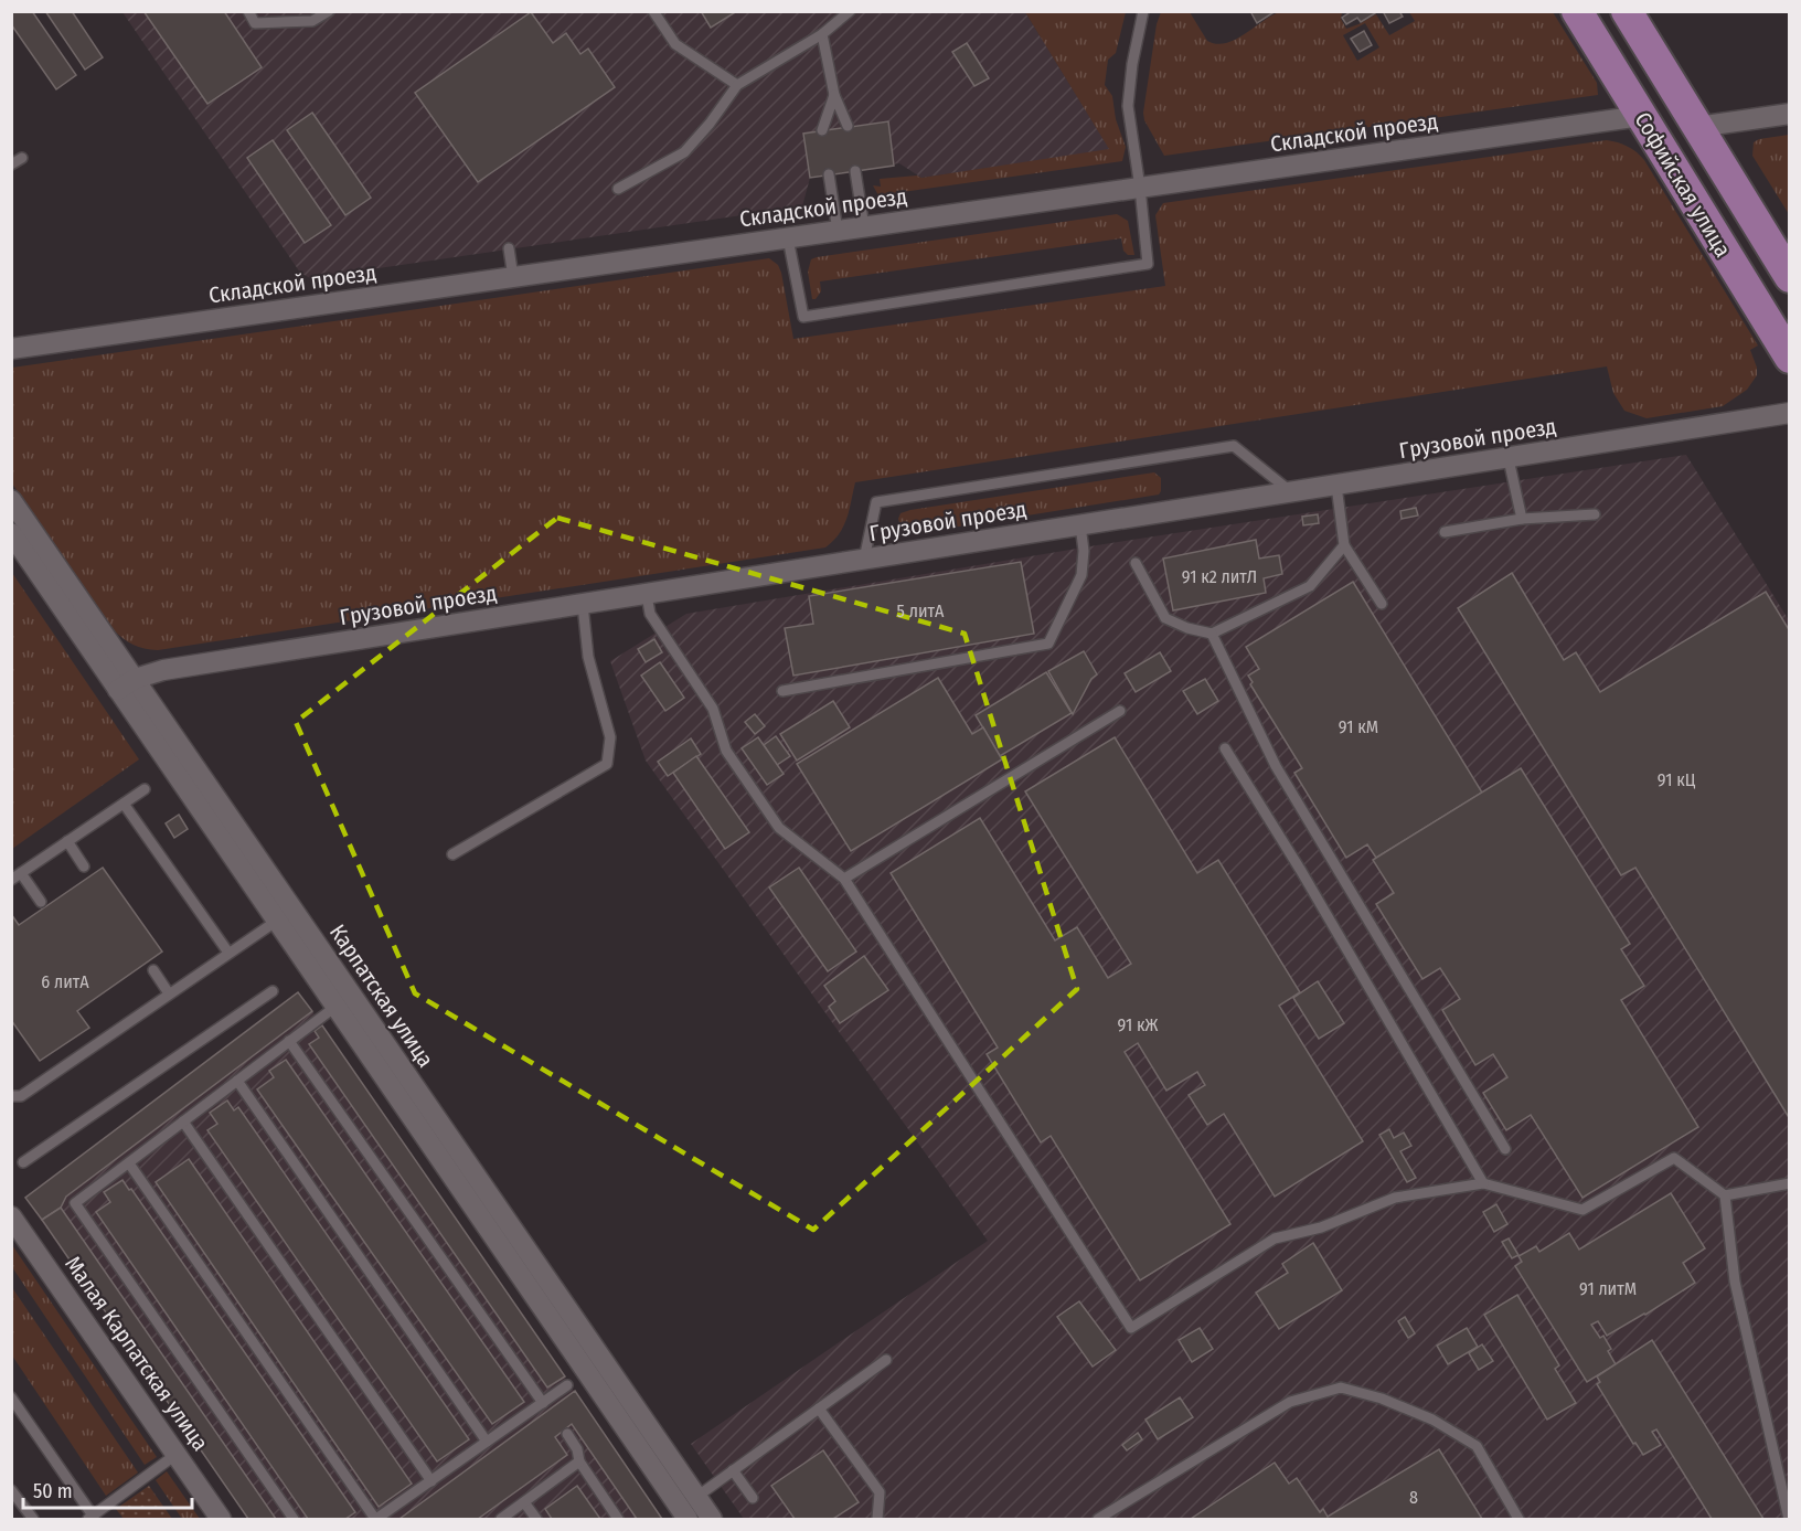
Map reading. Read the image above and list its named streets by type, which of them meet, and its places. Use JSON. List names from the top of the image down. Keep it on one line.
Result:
{"streets":{"main road":["Софийская улица"],"street":["Складской проезд","Грузовой проезд","Карпатская улица","Малая Карпатская улица"]},"crossings":[["Складской проезд","Софийская улица"],["Грузовой проезд","Карпатская улица"]],"house_numbers":["91 к2 литЛ","5 литА","91 кМ","91 кЦ","6 литА","91 кЖ","91 литМ","8"],"scale_bar":"50 m"}
